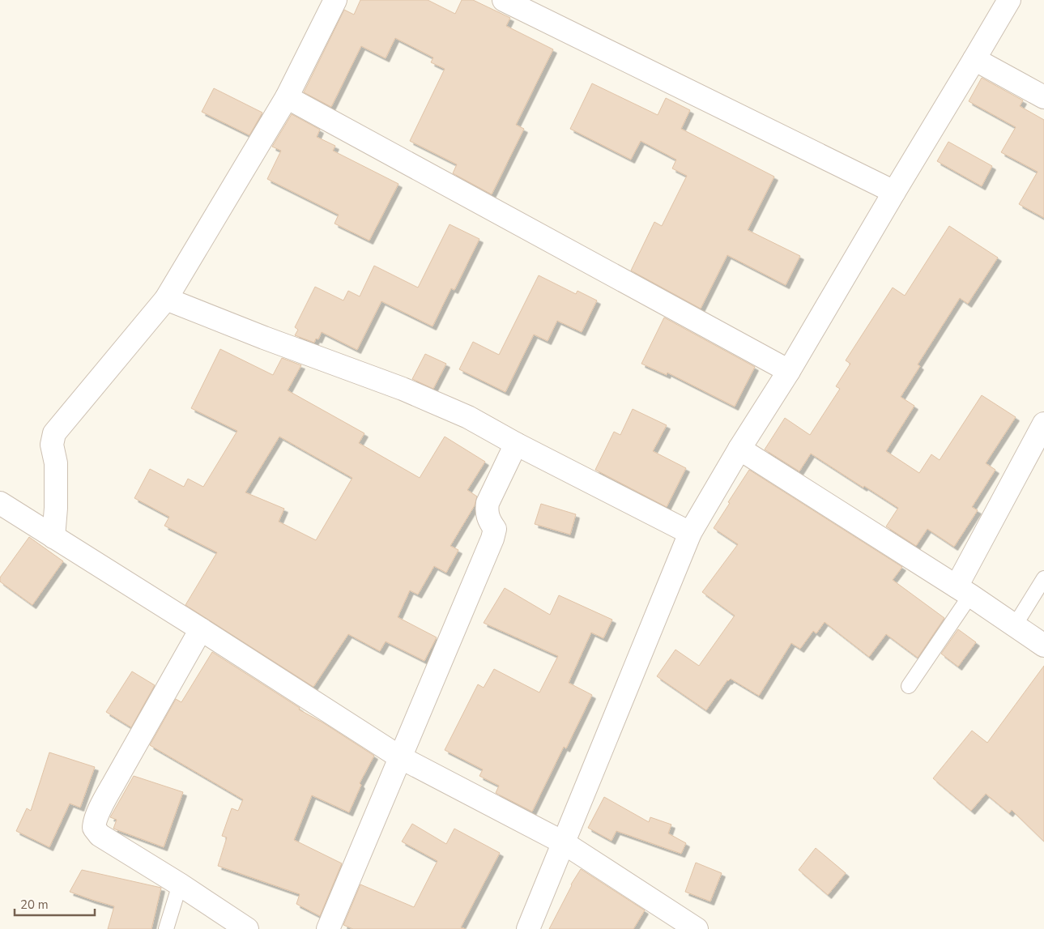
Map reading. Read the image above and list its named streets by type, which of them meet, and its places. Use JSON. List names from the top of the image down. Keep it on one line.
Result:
{"scale_bar":"20 m"}
